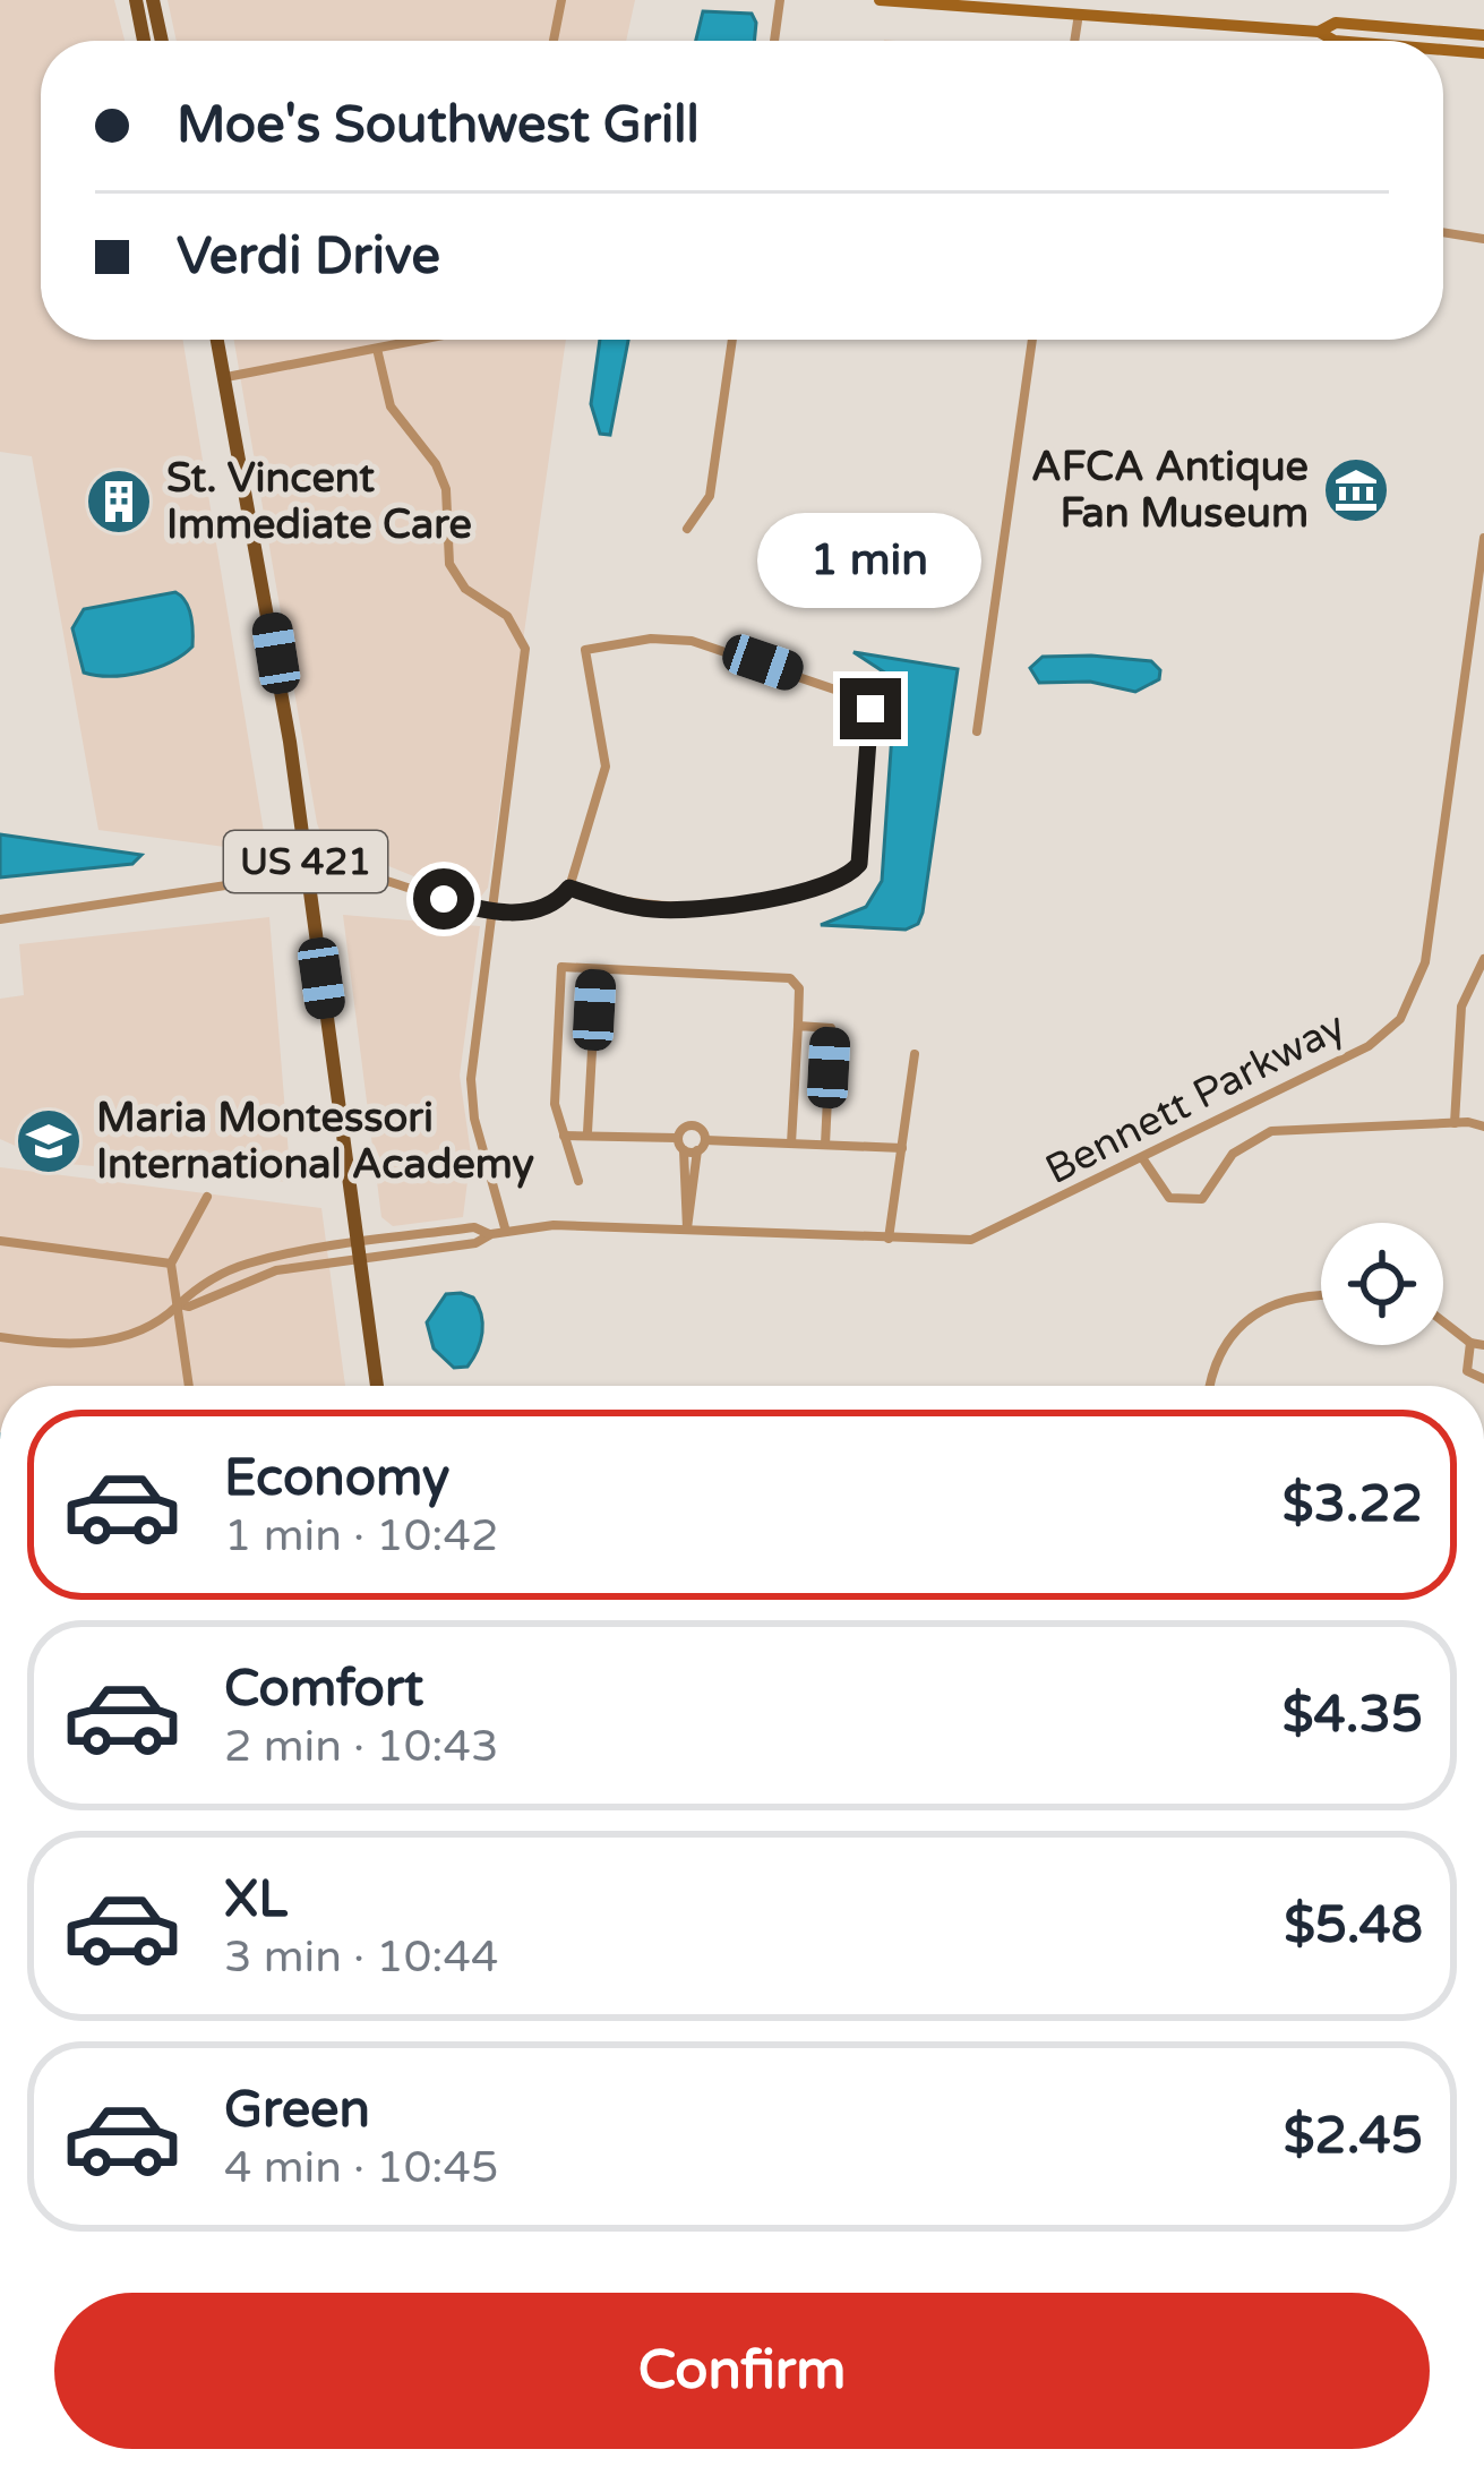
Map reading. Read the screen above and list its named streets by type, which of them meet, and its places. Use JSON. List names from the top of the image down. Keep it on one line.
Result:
{"streets":{"main road":["US 421"],"street":["Bennett Parkway"]},"crossings":[["US 421","Bennett Parkway"]],"places":{"museum":["AFCA Antique Fan Museum"],"building":["St. Vincent Immediate Care"],"school or university":["Maria Montessori International Academy"]},"page":{"banner":["Moe's Southwest Grill","Verdi Drive"],"bubble":"1 min","list":[{"name":"Economy","note":"1 min · 10:42","value":"$3.22"},{"name":"Comfort","note":"2 min · 10:43","value":"$4.35"},{"name":"XL","note":"3 min · 10:44","value":"$5.48"},{"name":"Green","note":"4 min · 10:45","value":"$2.45"}],"buttons":"Confirm"}}
